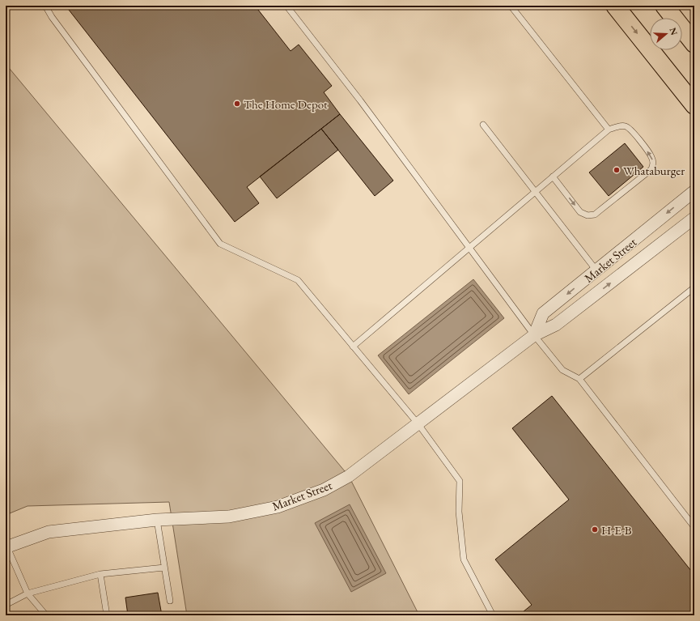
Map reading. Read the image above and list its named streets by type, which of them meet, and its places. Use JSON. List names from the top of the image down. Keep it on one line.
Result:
{"streets":{"street":["Market Street"]},"places":["The Home Depot","Whataburger","H-E-B"],"north":"right"}
